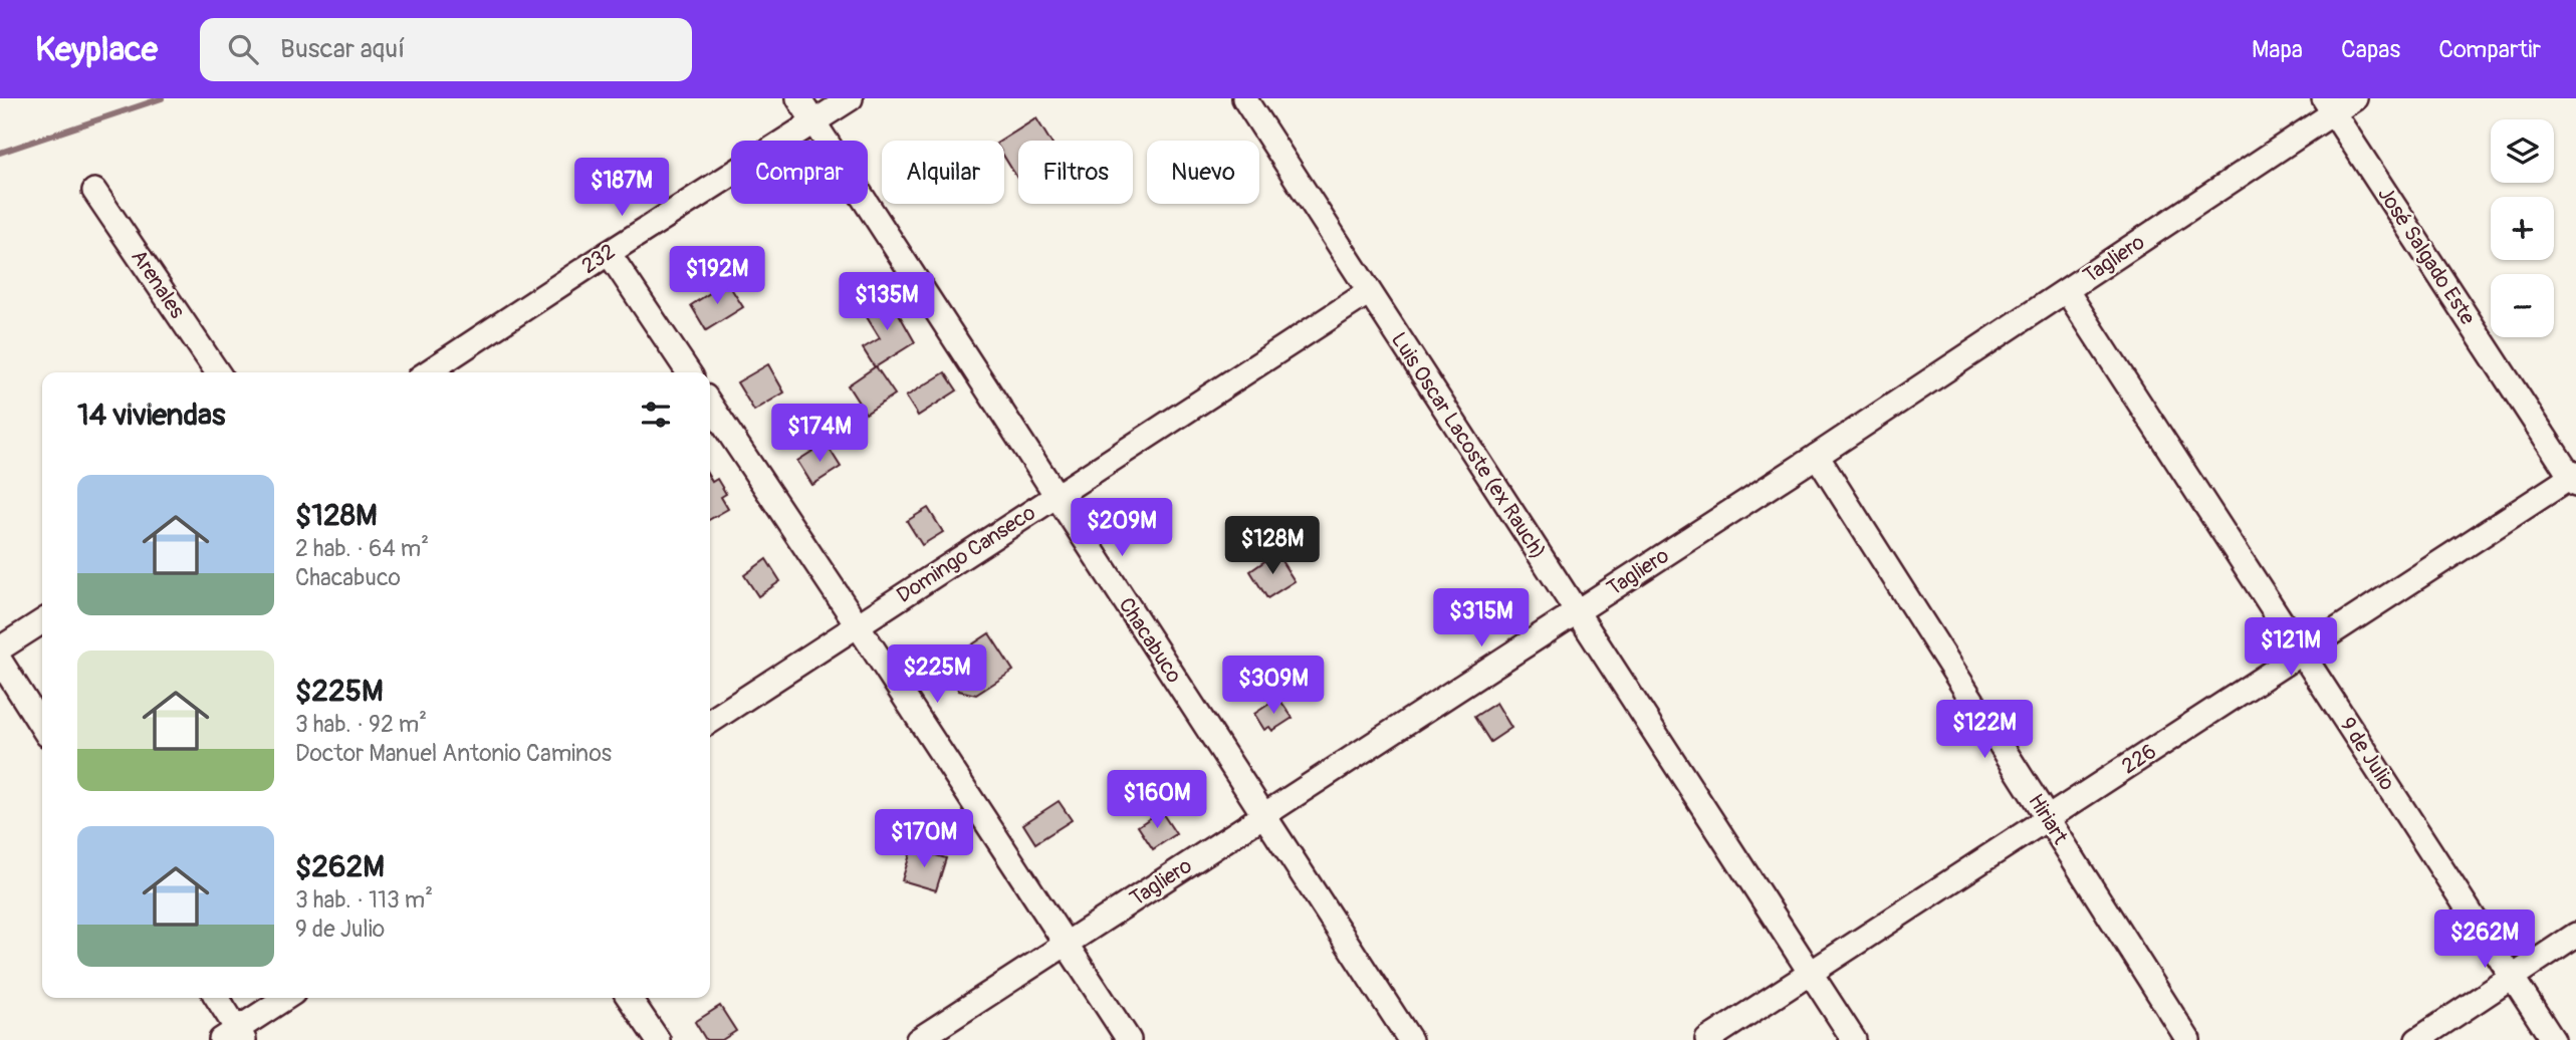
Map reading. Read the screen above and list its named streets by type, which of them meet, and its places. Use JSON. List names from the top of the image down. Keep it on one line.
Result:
{"streets":{"street":["José Salgado Este","232","Tagliero","Arenales","Luis Oscar Lacoste (ex Rauch)","Domingo Canseco","Chacabuco","9 de Julio","226","Hiriart"]},"crossings":[["José Salgado Este","Tagliero"],["José Salgado Este","226"],["232","Chacabuco"],["Tagliero","Luis Oscar Lacoste (ex Rauch)"],["Tagliero","Chacabuco"],["Tagliero","9 de Julio"],["Tagliero","Hiriart"],["Luis Oscar Lacoste (ex Rauch)","Domingo Canseco"],["Luis Oscar Lacoste (ex Rauch)","226"],["Domingo Canseco","Chacabuco"],["9 de Julio","226"],["226","Hiriart"]],"page":{"header":"Keyplace","search":"Buscar aquí","nav":["Mapa","Capas","Compartir"],"map_buttons":["+","−"],"chip":["Comprar","Alquilar","Filtros","Nuevo"],"price":["$187M","$192M","$135M","$174M","$209M","$128M","$315M","$121M","$225M","$309M","$122M","$160M","$170M","$262M"],"heading":"14 viviendas","list":[{"name":"$128M","note":"2 hab. · 64 m² · Chacabuco"},{"name":"$225M","note":"3 hab. · 92 m² · Doctor Manuel Antonio Caminos"},{"name":"$262M","note":"3 hab. · 113 m² · 9 de Julio"}]}}
